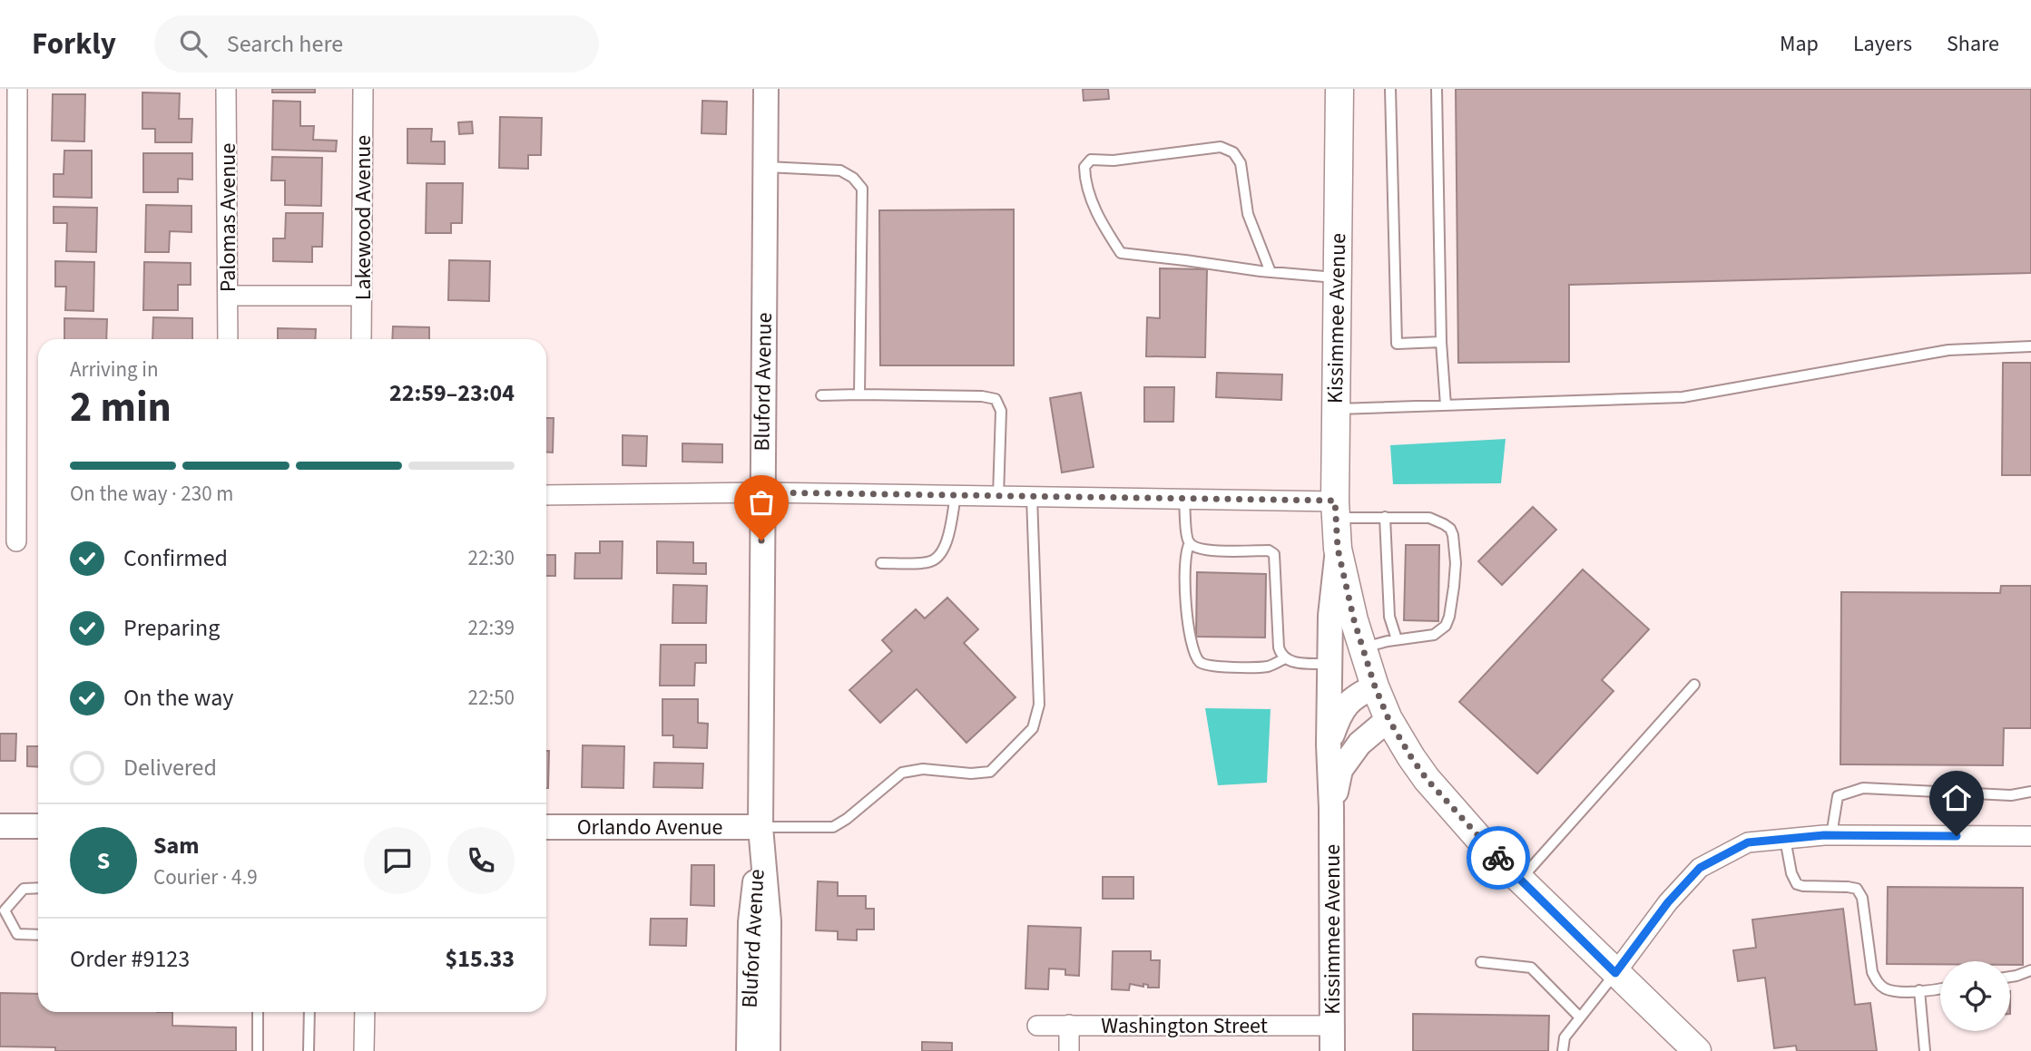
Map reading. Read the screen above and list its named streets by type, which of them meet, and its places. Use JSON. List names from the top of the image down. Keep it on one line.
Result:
{"streets":{"main road":["Kissimmee Avenue"],"street":["Palomas Avenue","Lakewood Avenue","Bluford Avenue","Orlando Avenue","Washington Street"]},"crossings":[["Kissimmee Avenue","Washington Street"],["Bluford Avenue","Orlando Avenue"]],"page":{"header":"Forkly","search":"Search here","nav":["Map","Layers","Share"],"heading":["2 min","Arriving in","22:59–23:04"],"panel":["Sam","Courier · 4.9","Order #9123","$15.33"],"bar":"On the way · 230 m","list":[["Confirmed","22:30"],["Preparing","22:39"],["On the way","22:50"],"Delivered"],"round":"S"}}
